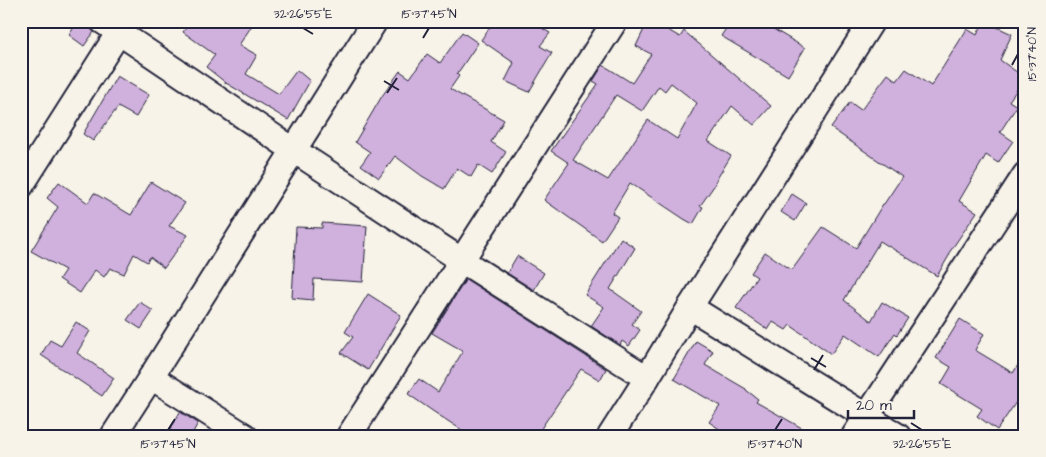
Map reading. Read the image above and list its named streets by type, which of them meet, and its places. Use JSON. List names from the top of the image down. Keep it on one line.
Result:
{"scale_bar":"20 m","coordinates":["32°26'55\"E","15°37'45\"N","15°37'40\"N"]}
